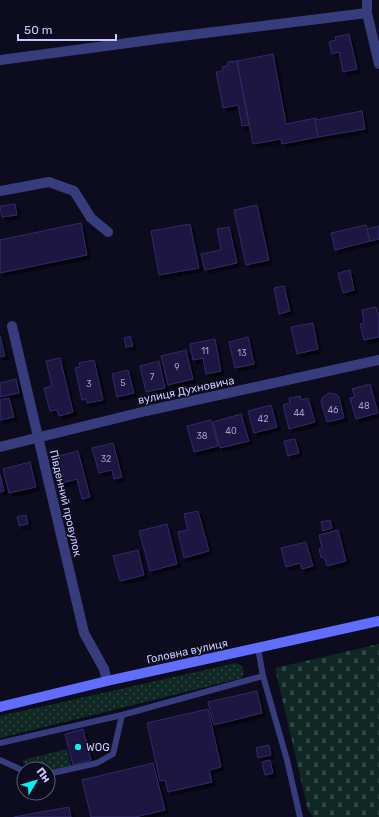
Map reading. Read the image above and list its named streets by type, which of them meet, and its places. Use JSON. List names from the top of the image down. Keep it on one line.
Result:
{"streets":{"main road":["Головна вулиця"],"street":["вулиця Духновича","Південний провулок"]},"crossings":[["вулиця Духновича","Південний провулок"],["Південний провулок","Головна вулиця"]],"places":["WOG"],"house_numbers":["11","13","9","7","5","3","48","46","44","42","40","38","32"],"scale_bar":"50 m","north":"top right"}
